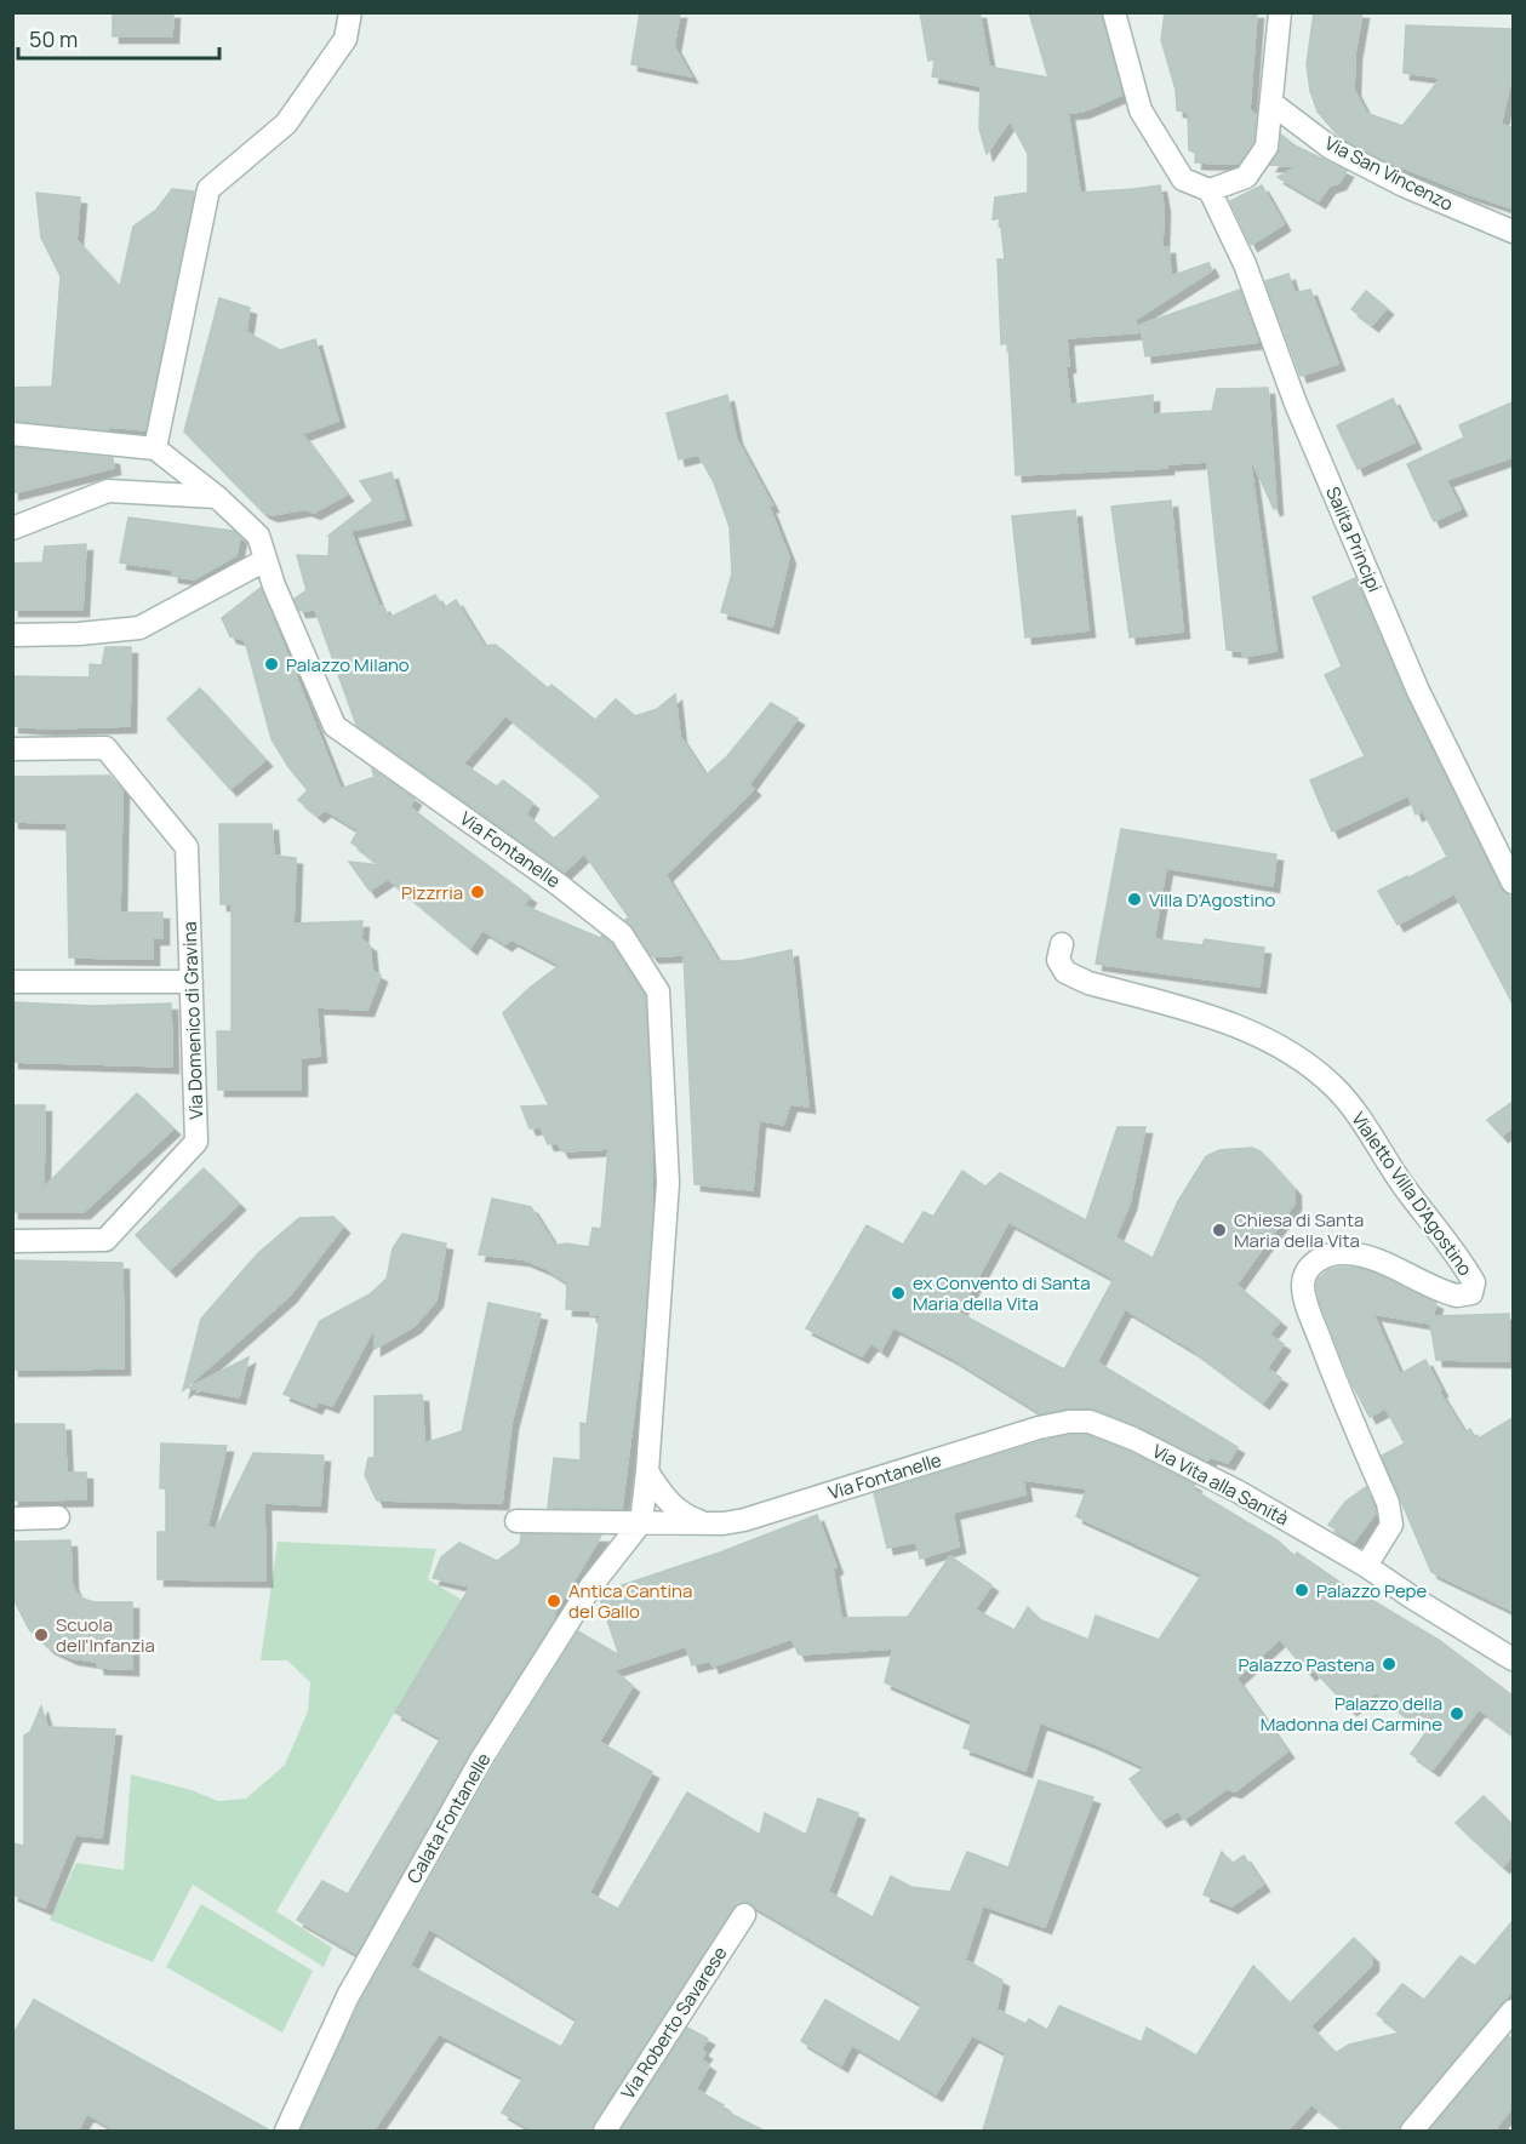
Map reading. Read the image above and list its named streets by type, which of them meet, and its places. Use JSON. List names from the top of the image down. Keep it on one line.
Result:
{"streets":{"street":["Via San Vincenzo","Salita Principi","Via Fontanelle","Via Domenico di Gravina","Vialetto Villa D'Agostino","Via Vita alla Sanità","Calata Fontanelle","Via Roberto Savarese"]},"crossings":[["Via Fontanelle","Via Vita alla Sanità"],["Via Fontanelle","Calata Fontanelle"],["Vialetto Villa D'Agostino","Via Vita alla Sanità"]],"places":["Palazzo Milano","Pizzrria","Villa D'Agostino","Chiesa di Santa Maria della Vita","ex Convento di Santa Maria della Vita","Palazzo Pepe","Antica Cantina del Gallo","Scuola dell'Infanzia","Palazzo Pastena","Palazzo della Madonna del Carmine"],"scale_bar":"50 m"}
